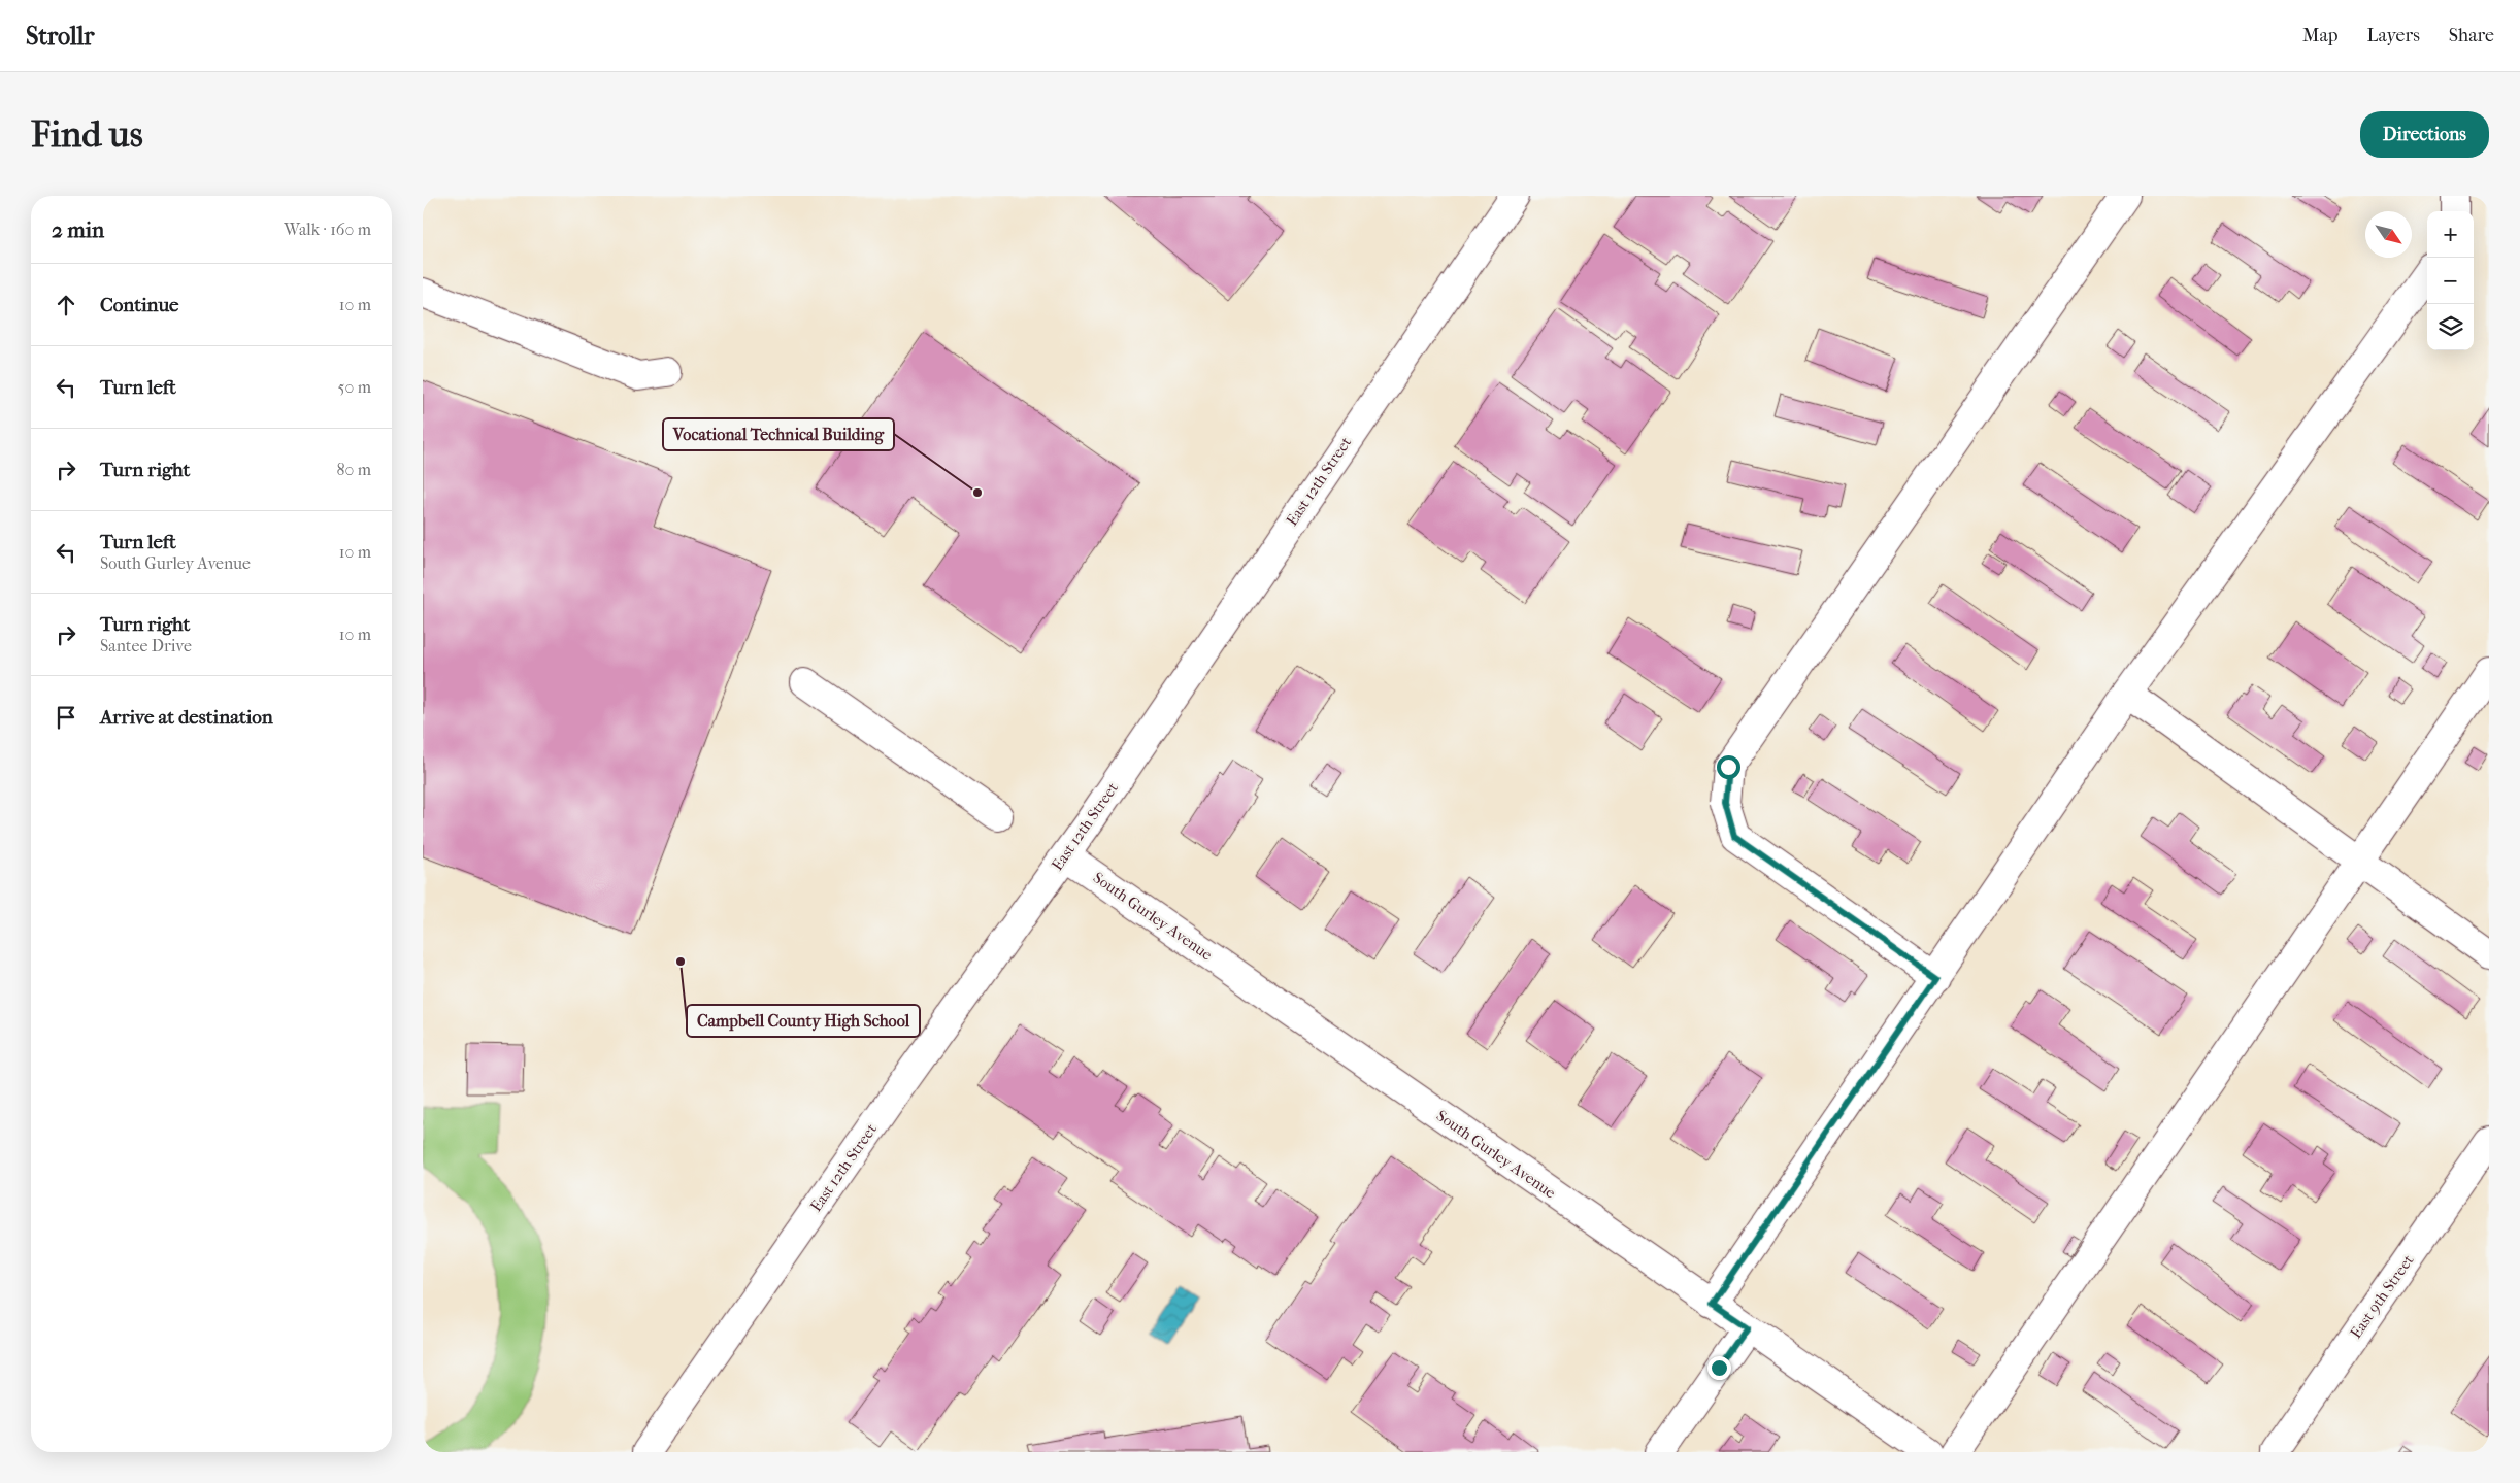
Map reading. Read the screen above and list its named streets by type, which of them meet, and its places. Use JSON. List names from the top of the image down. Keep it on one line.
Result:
{"streets":{"street":["East 12th Street","South Gurley Avenue","East 9th Street"]},"crossings":[["East 12th Street","South Gurley Avenue"]],"places":["Vocational Technical Building","Campbell County High School"],"north":"bottom right","page":{"header":"Strollr","nav":["Map","Layers","Share"],"buttons":"Directions","title":"Find us","heading":["2 min","Walk · 160 m"],"map_buttons":["+","−"],"list":[["Continue","10 m"],["Turn left","50 m"],["Turn right","80 m"],["Turn left","South Gurley Avenue","10 m"],["Turn right","Santee Drive","10 m"],"Arrive at destination"]}}
